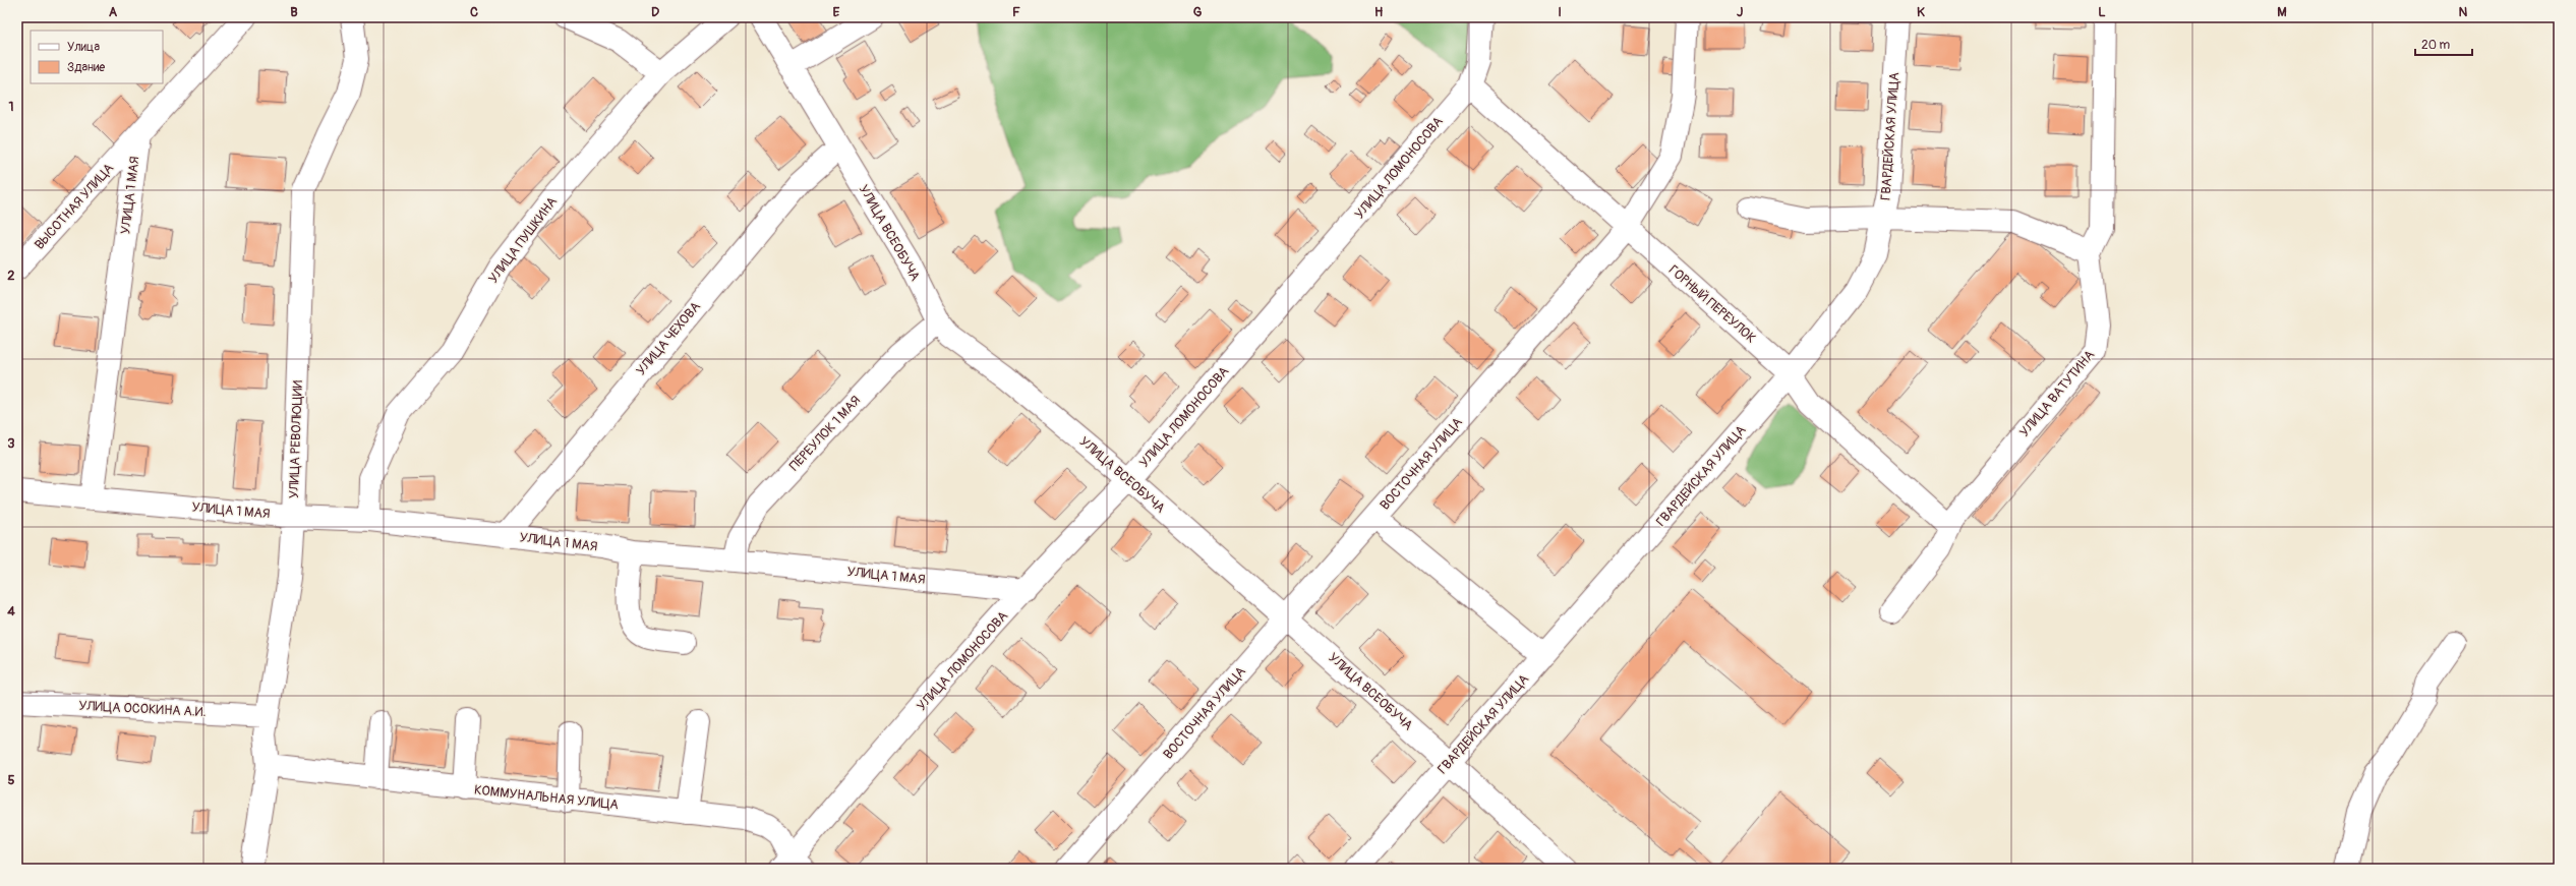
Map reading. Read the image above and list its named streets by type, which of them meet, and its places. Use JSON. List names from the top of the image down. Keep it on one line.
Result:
{"streets":{"street":["ГВАРДЕЙСКАЯ УЛИЦА","УЛИЦА ЛОМОНОСОВА","УЛИЦА 1 МАЯ","ВЫСОТНАЯ УЛИЦА","УЛИЦА ВСЕОБУЧА","УЛИЦА ПУШКИНА","ГОРНЫЙ ПЕРЕУЛОК","УЛИЦА ЧЕХОВА","УЛИЦА ВАТУТИНА","ПЕРЕУЛОК 1 МАЯ","УЛИЦА РЕВОЛЮЦИИ","ВОСТОЧНАЯ УЛИЦА","УЛИЦА ОСОКИНА А.И.","КОММУНАЛЬНАЯ УЛИЦА"]},"crossings":[["ГВАРДЕЙСКАЯ УЛИЦА","УЛИЦА ВСЕОБУЧА"],["ГВАРДЕЙСКАЯ УЛИЦА","ГОРНЫЙ ПЕРЕУЛОК"],["УЛИЦА ЛОМОНОСОВА","УЛИЦА 1 МАЯ"],["УЛИЦА ЛОМОНОСОВА","УЛИЦА ВСЕОБУЧА"],["УЛИЦА ЛОМОНОСОВА","ГОРНЫЙ ПЕРЕУЛОК"],["УЛИЦА ЛОМОНОСОВА","КОММУНАЛЬНАЯ УЛИЦА"],["УЛИЦА 1 МАЯ","ВЫСОТНАЯ УЛИЦА"],["УЛИЦА 1 МАЯ","УЛИЦА ПУШКИНА"],["УЛИЦА 1 МАЯ","УЛИЦА ЧЕХОВА"],["УЛИЦА 1 МАЯ","ПЕРЕУЛОК 1 МАЯ"],["УЛИЦА 1 МАЯ","УЛИЦА РЕВОЛЮЦИИ"],["УЛИЦА ВСЕОБУЧА","УЛИЦА ЧЕХОВА"],["УЛИЦА ВСЕОБУЧА","ПЕРЕУЛОК 1 МАЯ"],["УЛИЦА ВСЕОБУЧА","ВОСТОЧНАЯ УЛИЦА"],["ГОРНЫЙ ПЕРЕУЛОК","УЛИЦА ВАТУТИНА"],["ГОРНЫЙ ПЕРЕУЛОК","ВОСТОЧНАЯ УЛИЦА"],["УЛИЦА РЕВОЛЮЦИИ","УЛИЦА ОСОКИНА А.И."],["УЛИЦА РЕВОЛЮЦИИ","КОММУНАЛЬНАЯ УЛИЦА"]],"legend":["Улица","Здание"],"scale_bar":"20 m","grid":{"columns":["A","B","C","D","E","F","G","H","I","J","K","L","M","N"],"rows":["1","2","3","4","5"]}}
